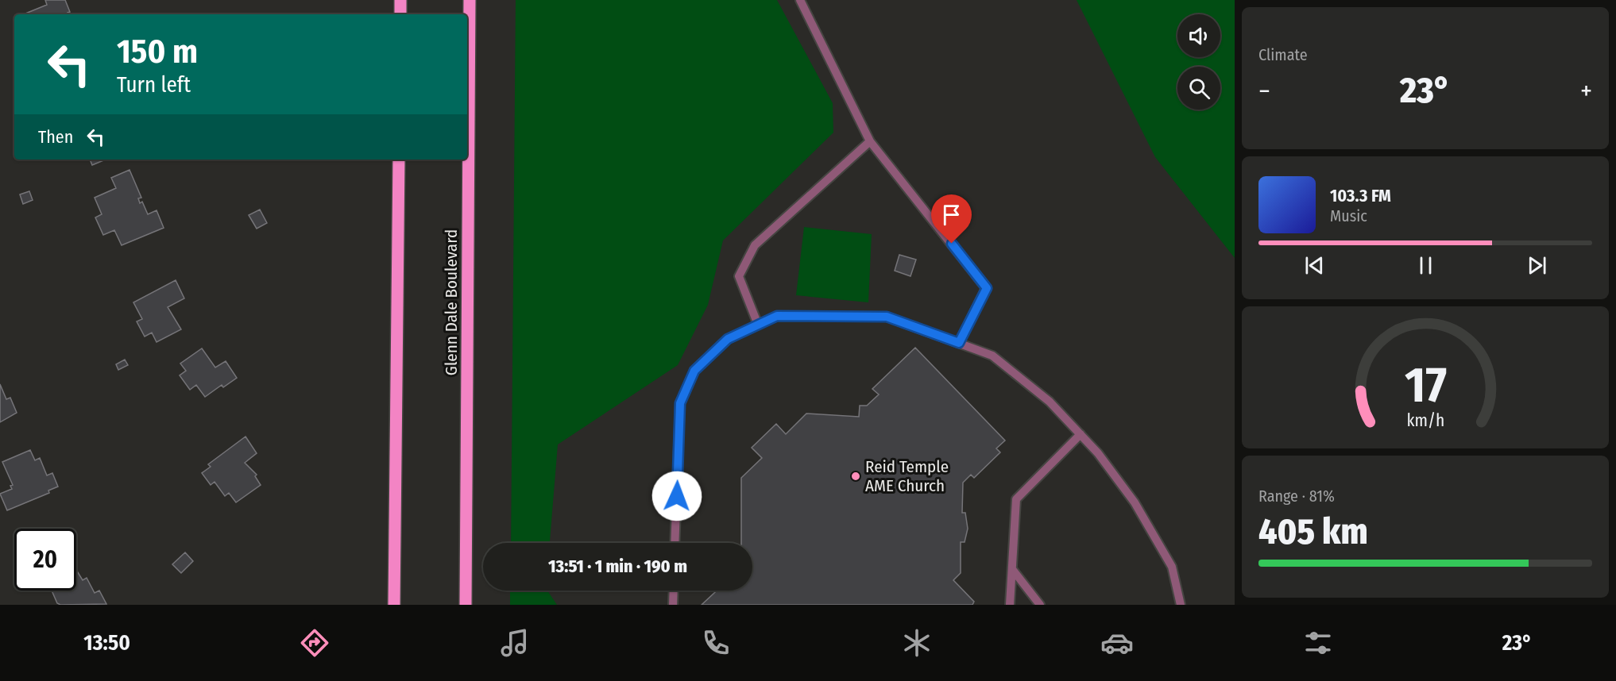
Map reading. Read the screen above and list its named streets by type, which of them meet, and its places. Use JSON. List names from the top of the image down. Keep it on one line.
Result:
{"streets":{"main road":["Glenn Dale Boulevard"]},"places":["Reid Temple AME Church"],"page":{"tile":["Climate",["Range · 81%","405 km"]],"turn":["150 m","Turn left"],"heat":["−","23°","+"],"then":"Then","song":["103.3 FM","Music"],"limit":"20","trip":"13:51 · 1 min · 190 m","tabs":["13:50","23°"],"gauge":["17","km/h"]}}
